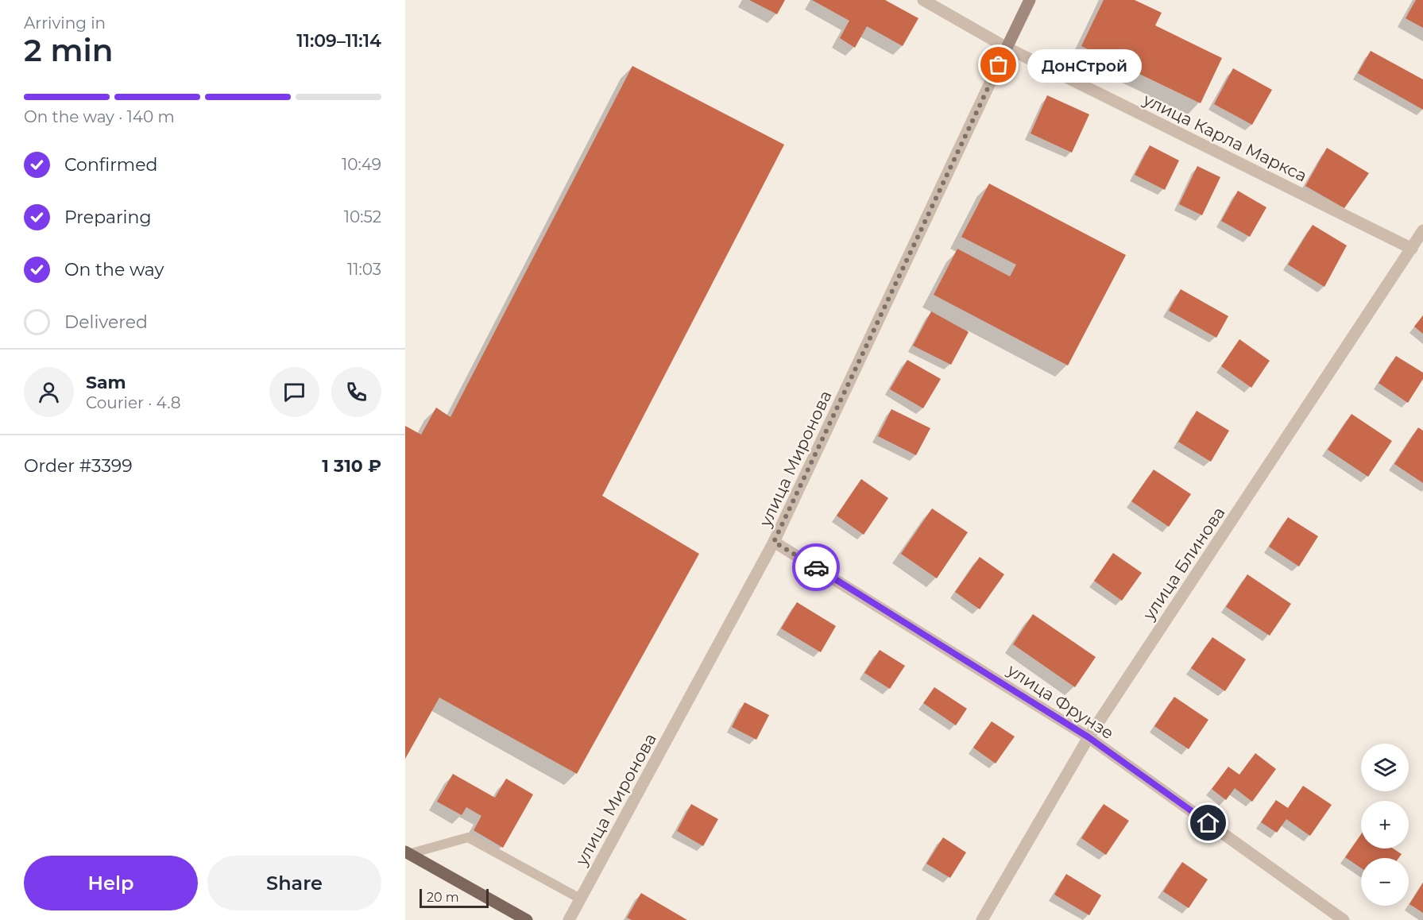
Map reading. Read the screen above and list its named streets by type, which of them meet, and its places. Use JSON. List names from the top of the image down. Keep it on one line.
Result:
{"streets":{"street":["улица Карла Маркса","улица Миронова","улица Блинова","улица Фрунзе"]},"crossings":[["улица Карла Маркса","улица Миронова"],["улица Карла Маркса","улица Блинова"],["улица Миронова","улица Фрунзе"],["улица Блинова","улица Фрунзе"]],"places":["ДонСтрой"],"scale_bar":"20 m","page":{"heading":["2 min","Arriving in","11:09–11:14"],"panel":["Sam","Courier · 4.8","Order #3399","1 310 ₽"],"bubble":"ДонСтрой","bar":"On the way · 140 m","list":[["Confirmed","10:49"],["Preparing","10:52"],["On the way","11:03"],"Delivered"],"map_buttons":["+","−"],"buttons":["Help","Share"],"scale":"20 m"}}
